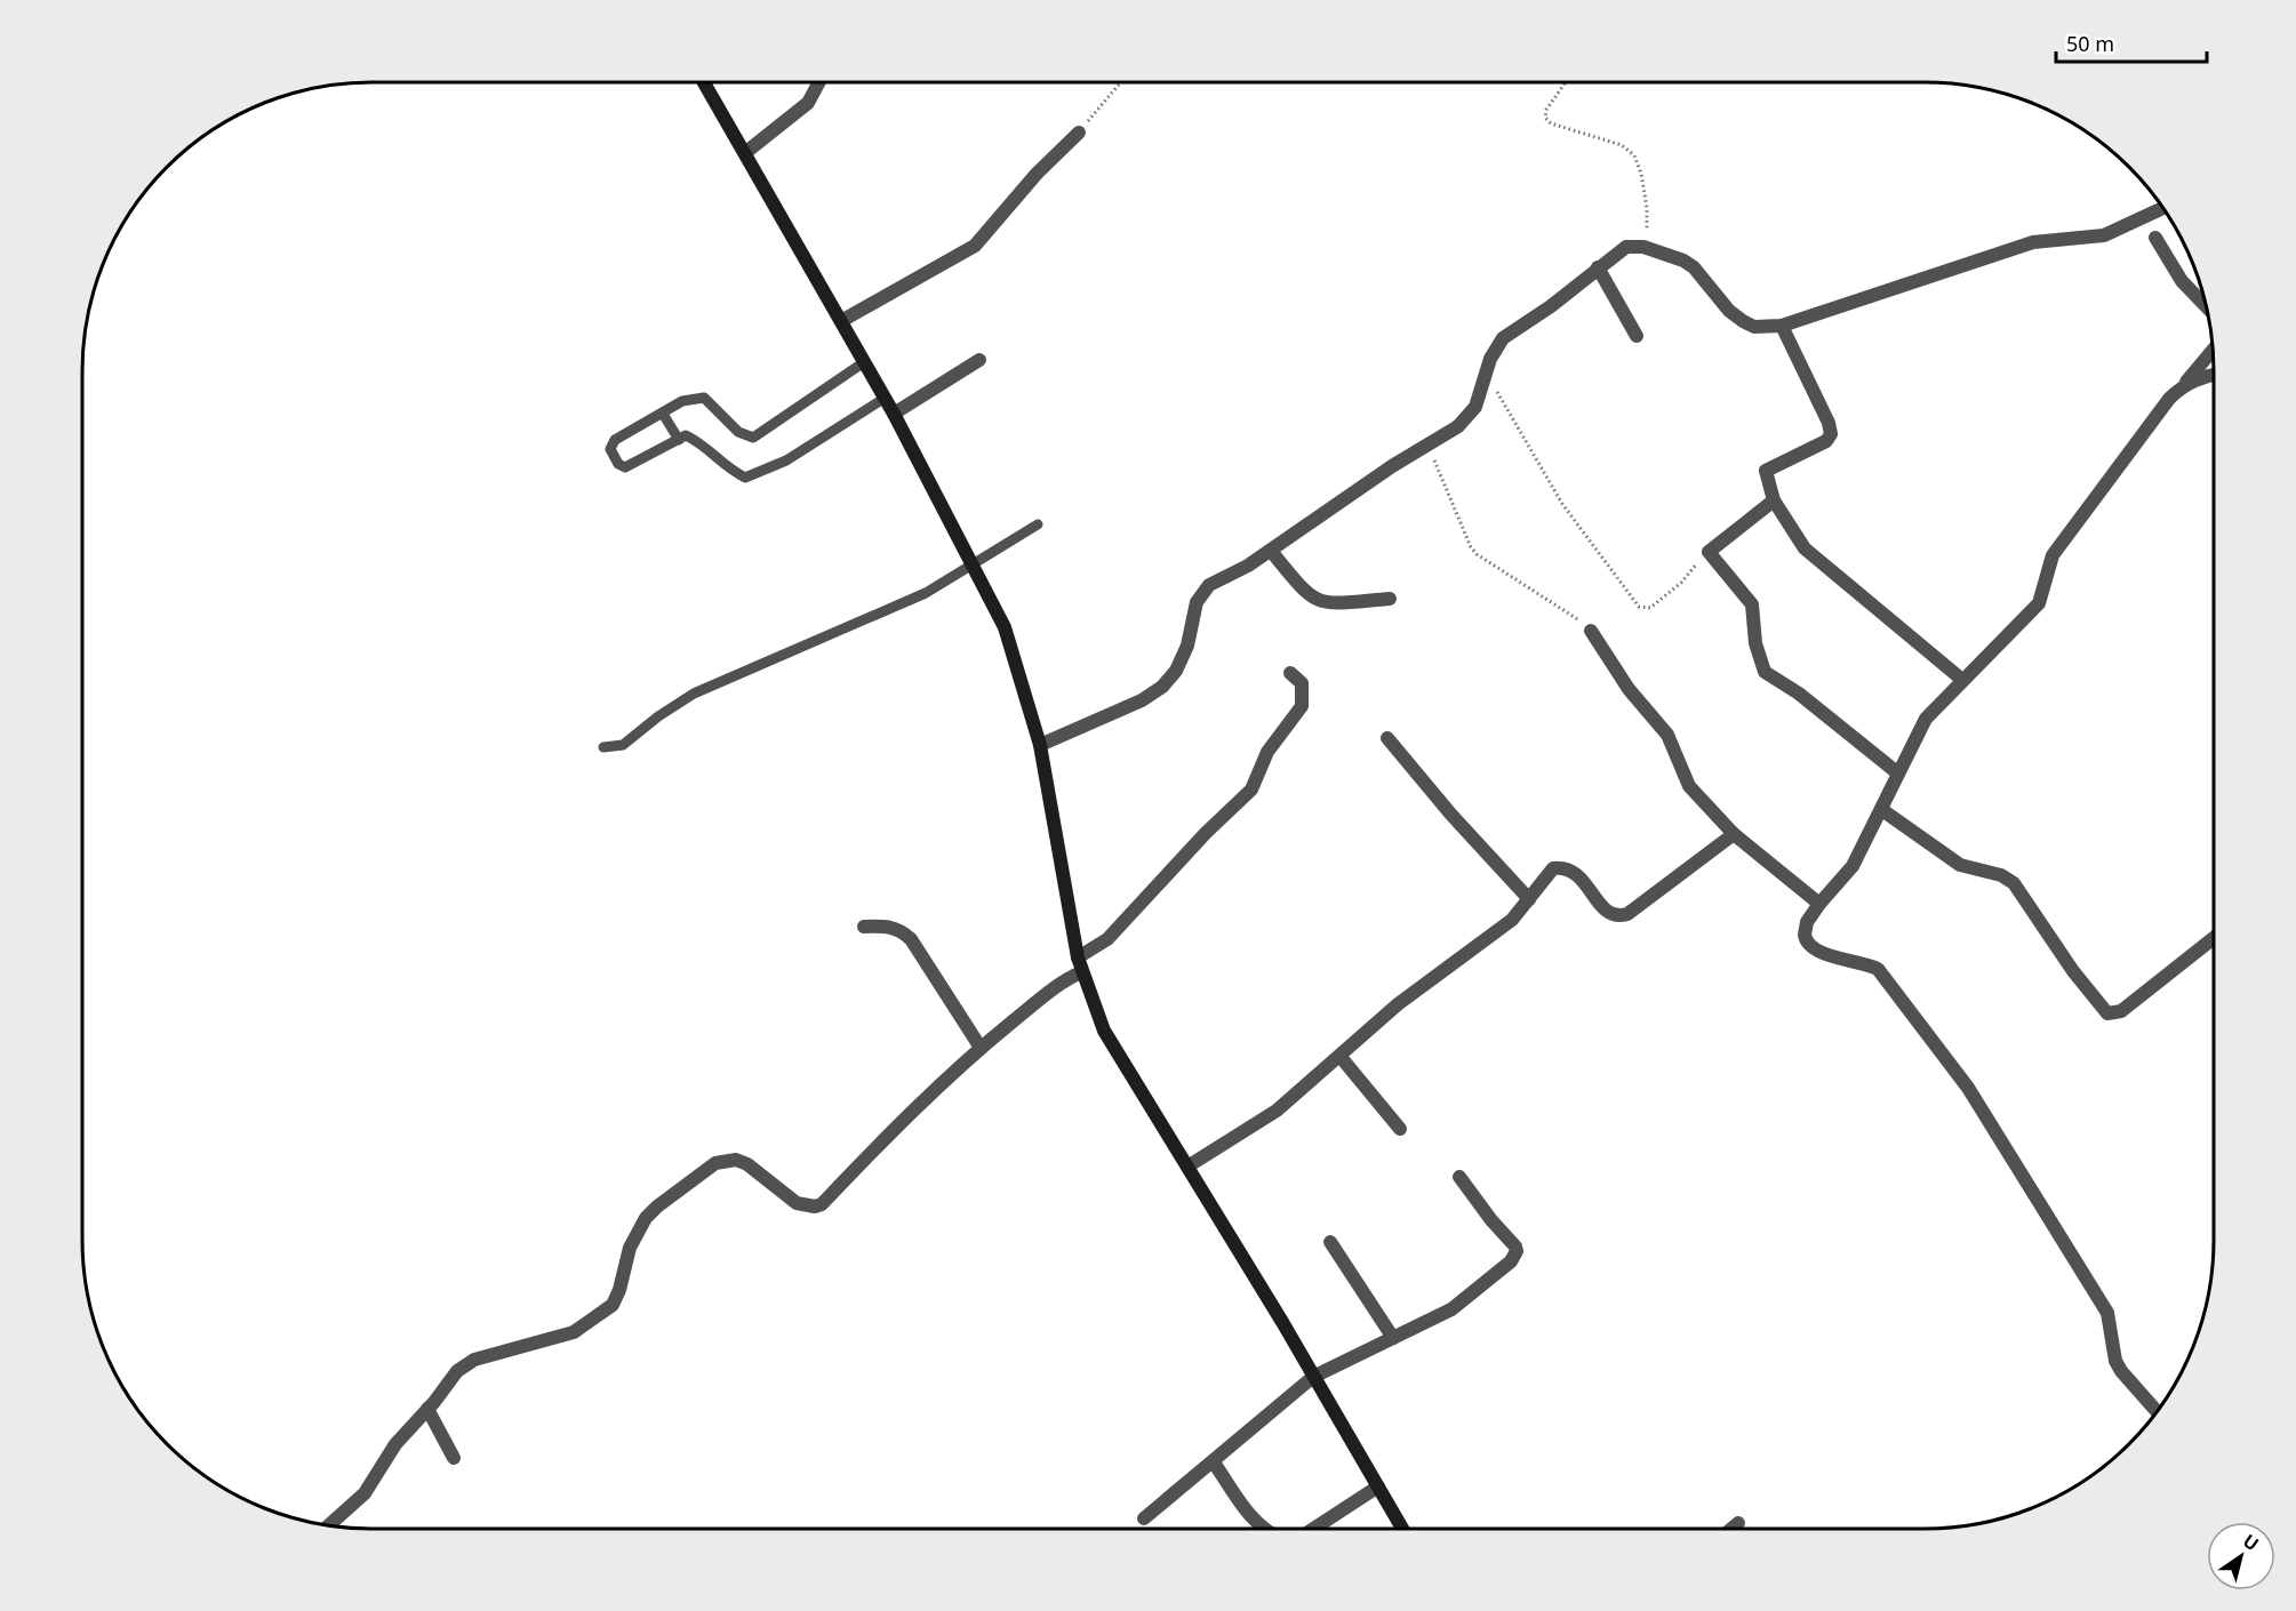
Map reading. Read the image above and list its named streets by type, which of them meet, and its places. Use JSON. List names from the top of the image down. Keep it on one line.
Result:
{"scale_bar":"50 m","north":"top right"}
